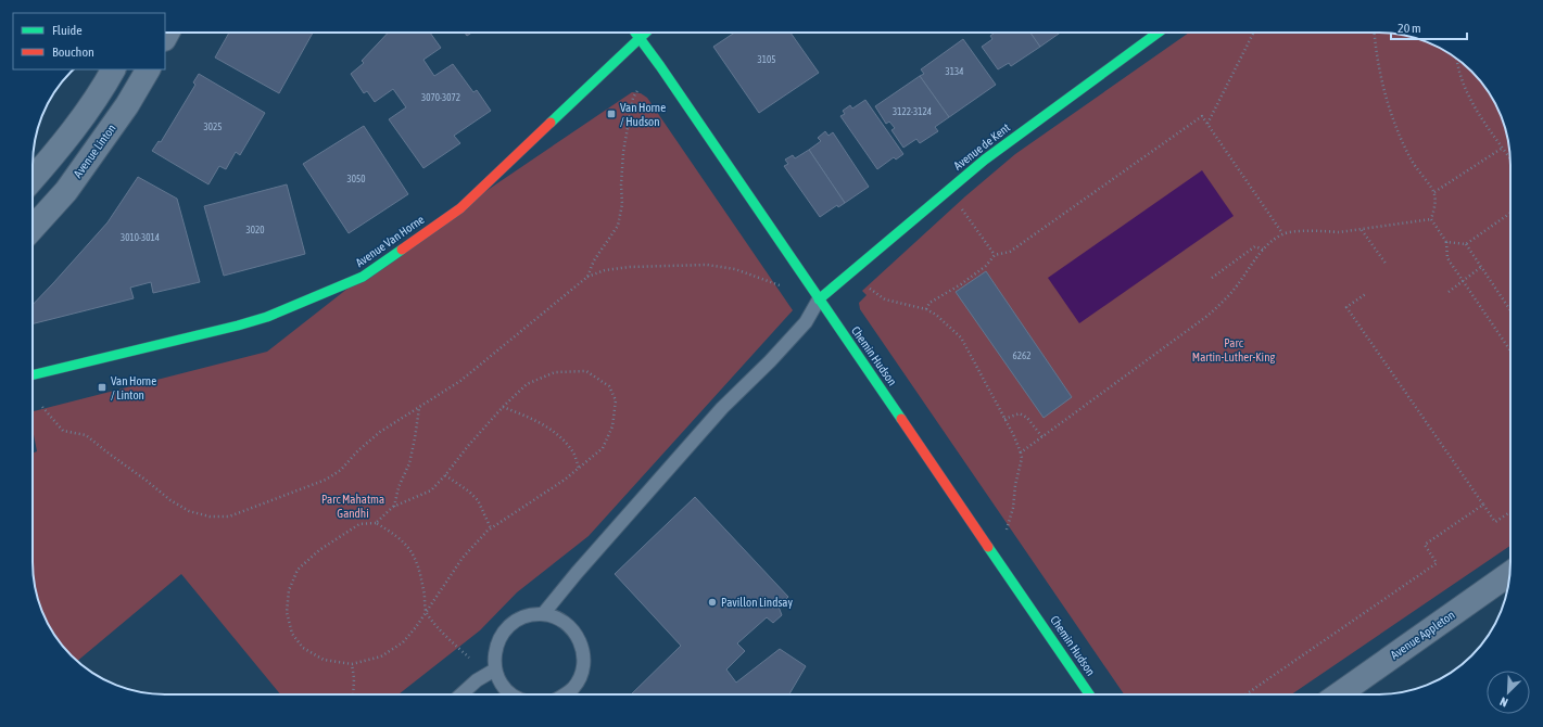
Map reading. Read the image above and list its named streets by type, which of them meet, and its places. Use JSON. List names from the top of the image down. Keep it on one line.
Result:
{"streets":{"street":["Avenue de Kent","Avenue Linton","Avenue Van Horne","Chemin Hudson","Avenue Appleton"]},"crossings":[["Avenue de Kent","Chemin Hudson"],["Avenue Van Horne","Chemin Hudson"]],"parks":["Parc Martin-Luther-King","Parc Mahatma Gandhi"],"places":{"transit":["Van Horne / Hudson","Van Horne / Linton"],"other":["Pavillon Lindsay"]},"house_numbers":["3105","3134","3070-3072","3122-3124","3025","3050","3020","3010-3014","6262"],"legend":["Fluide","Bouchon"],"scale_bar":"20 m","north":"bottom left"}
